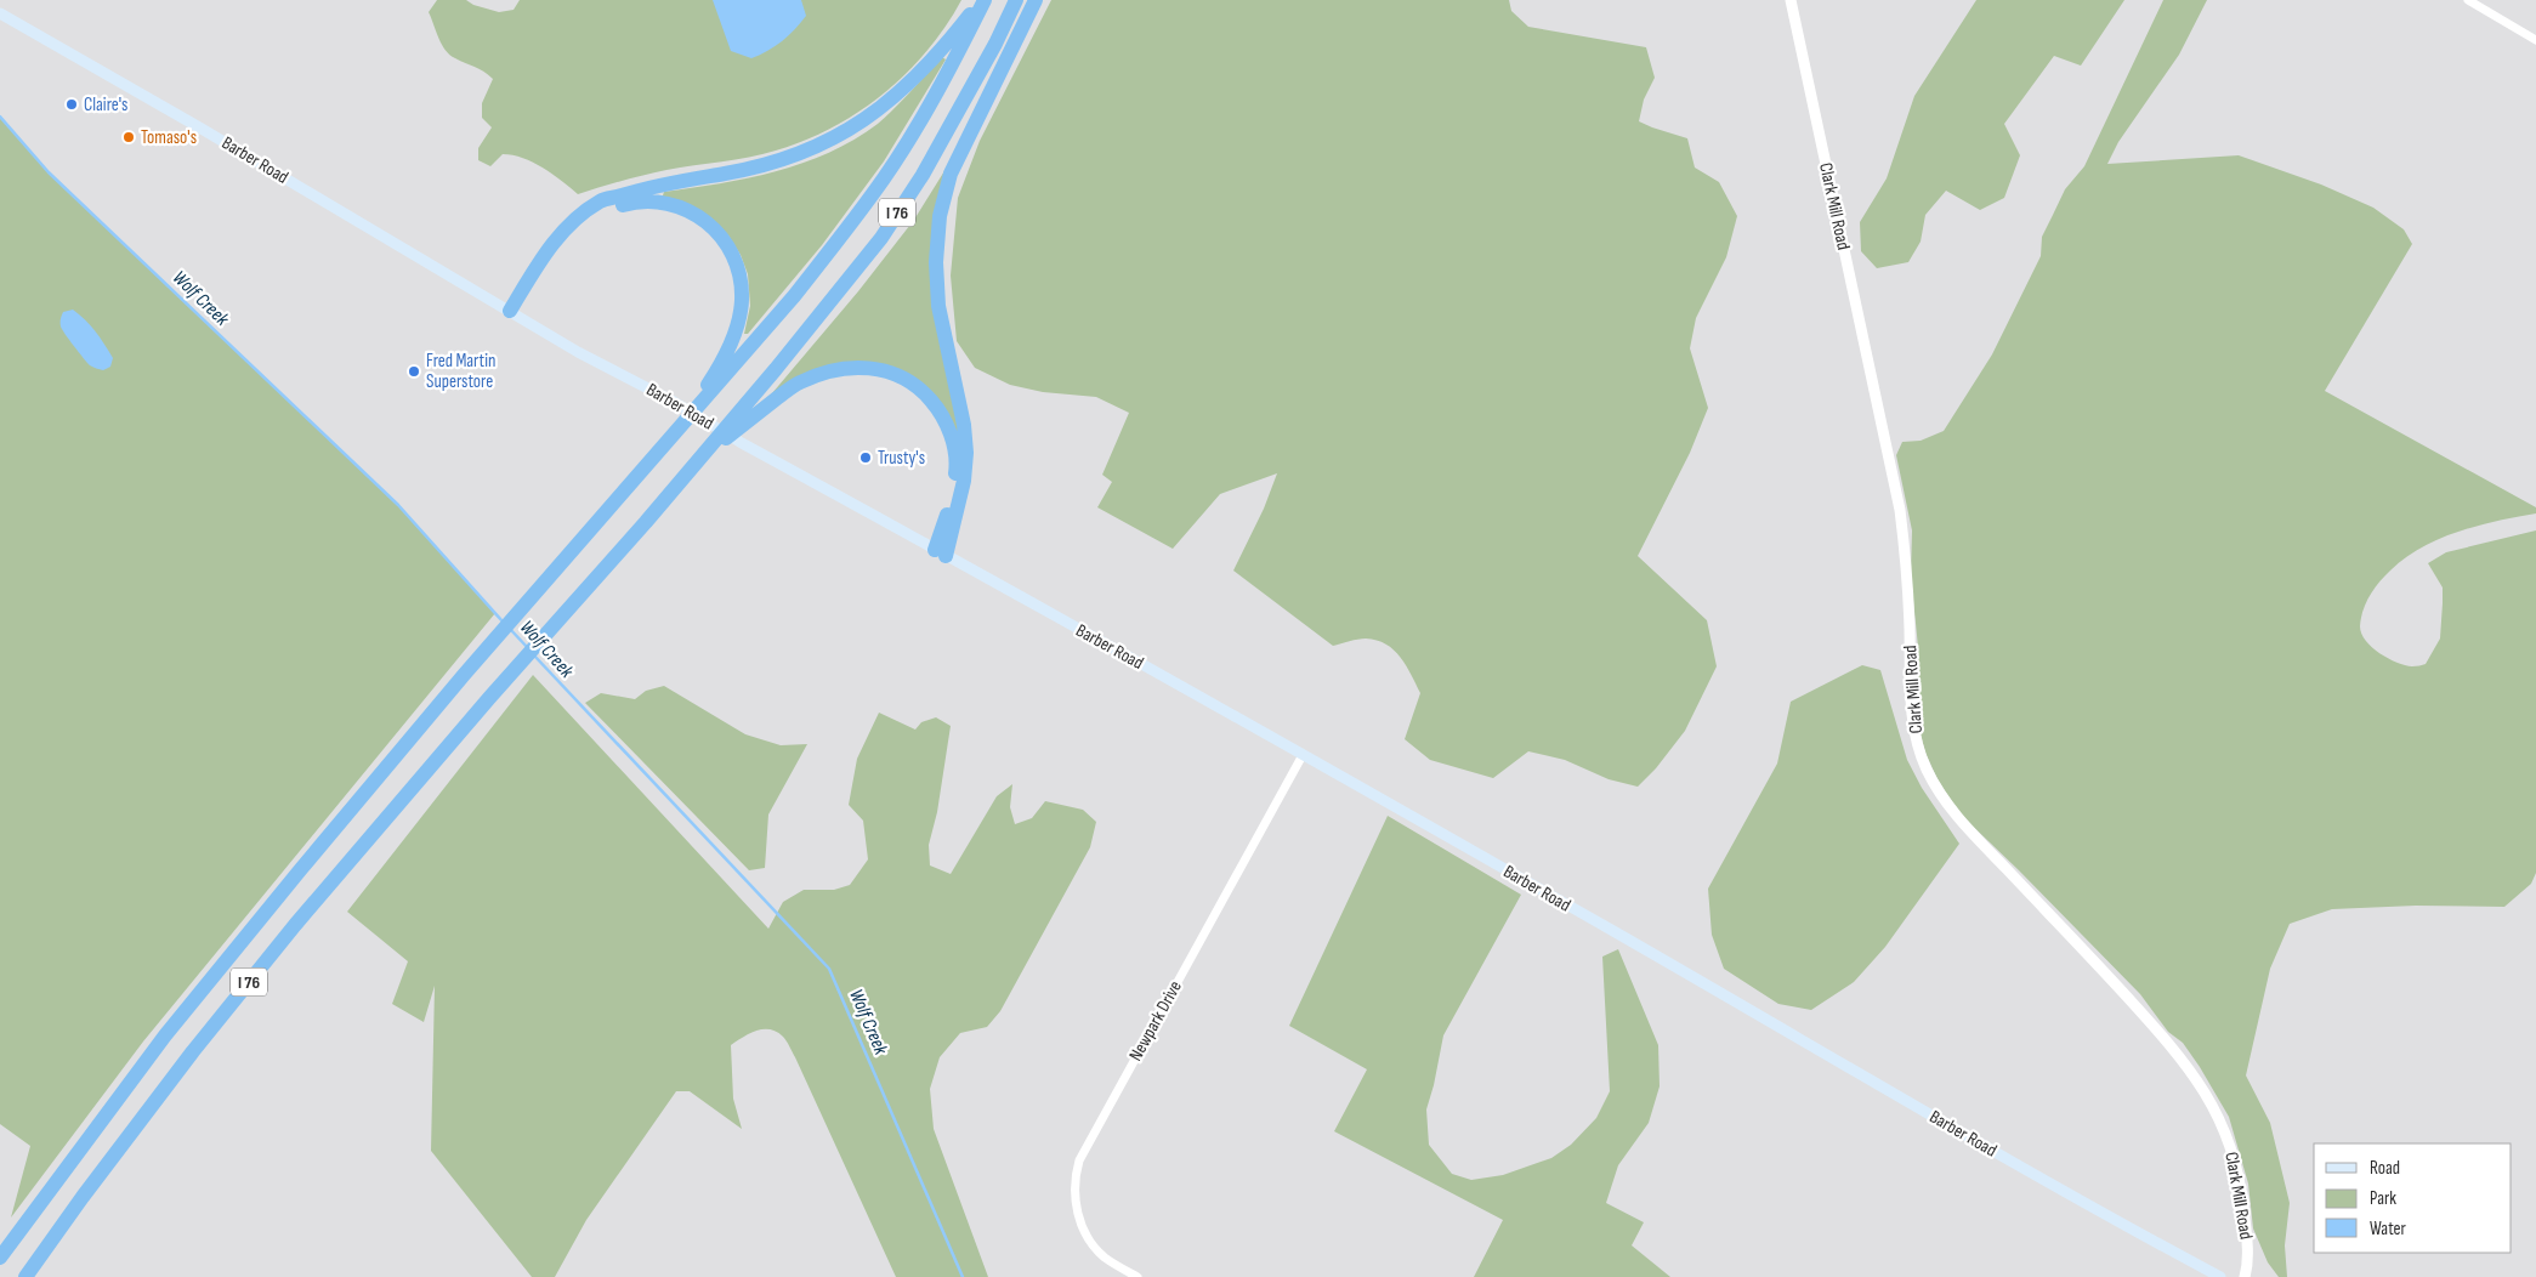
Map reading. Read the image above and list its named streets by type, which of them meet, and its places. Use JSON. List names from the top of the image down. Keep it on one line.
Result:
{"streets":{"highway":["I 76"],"main road":["Barber Road"],"street":["Clark Mill Road","Newpark Drive"]},"crossings":[["Barber Road","Newpark Drive"]],"water":["Wolf Creek"],"places":["Claire's","Tomaso's","Fred Martin Superstore","Trusty's"],"legend":["Road","Park","Water"]}
